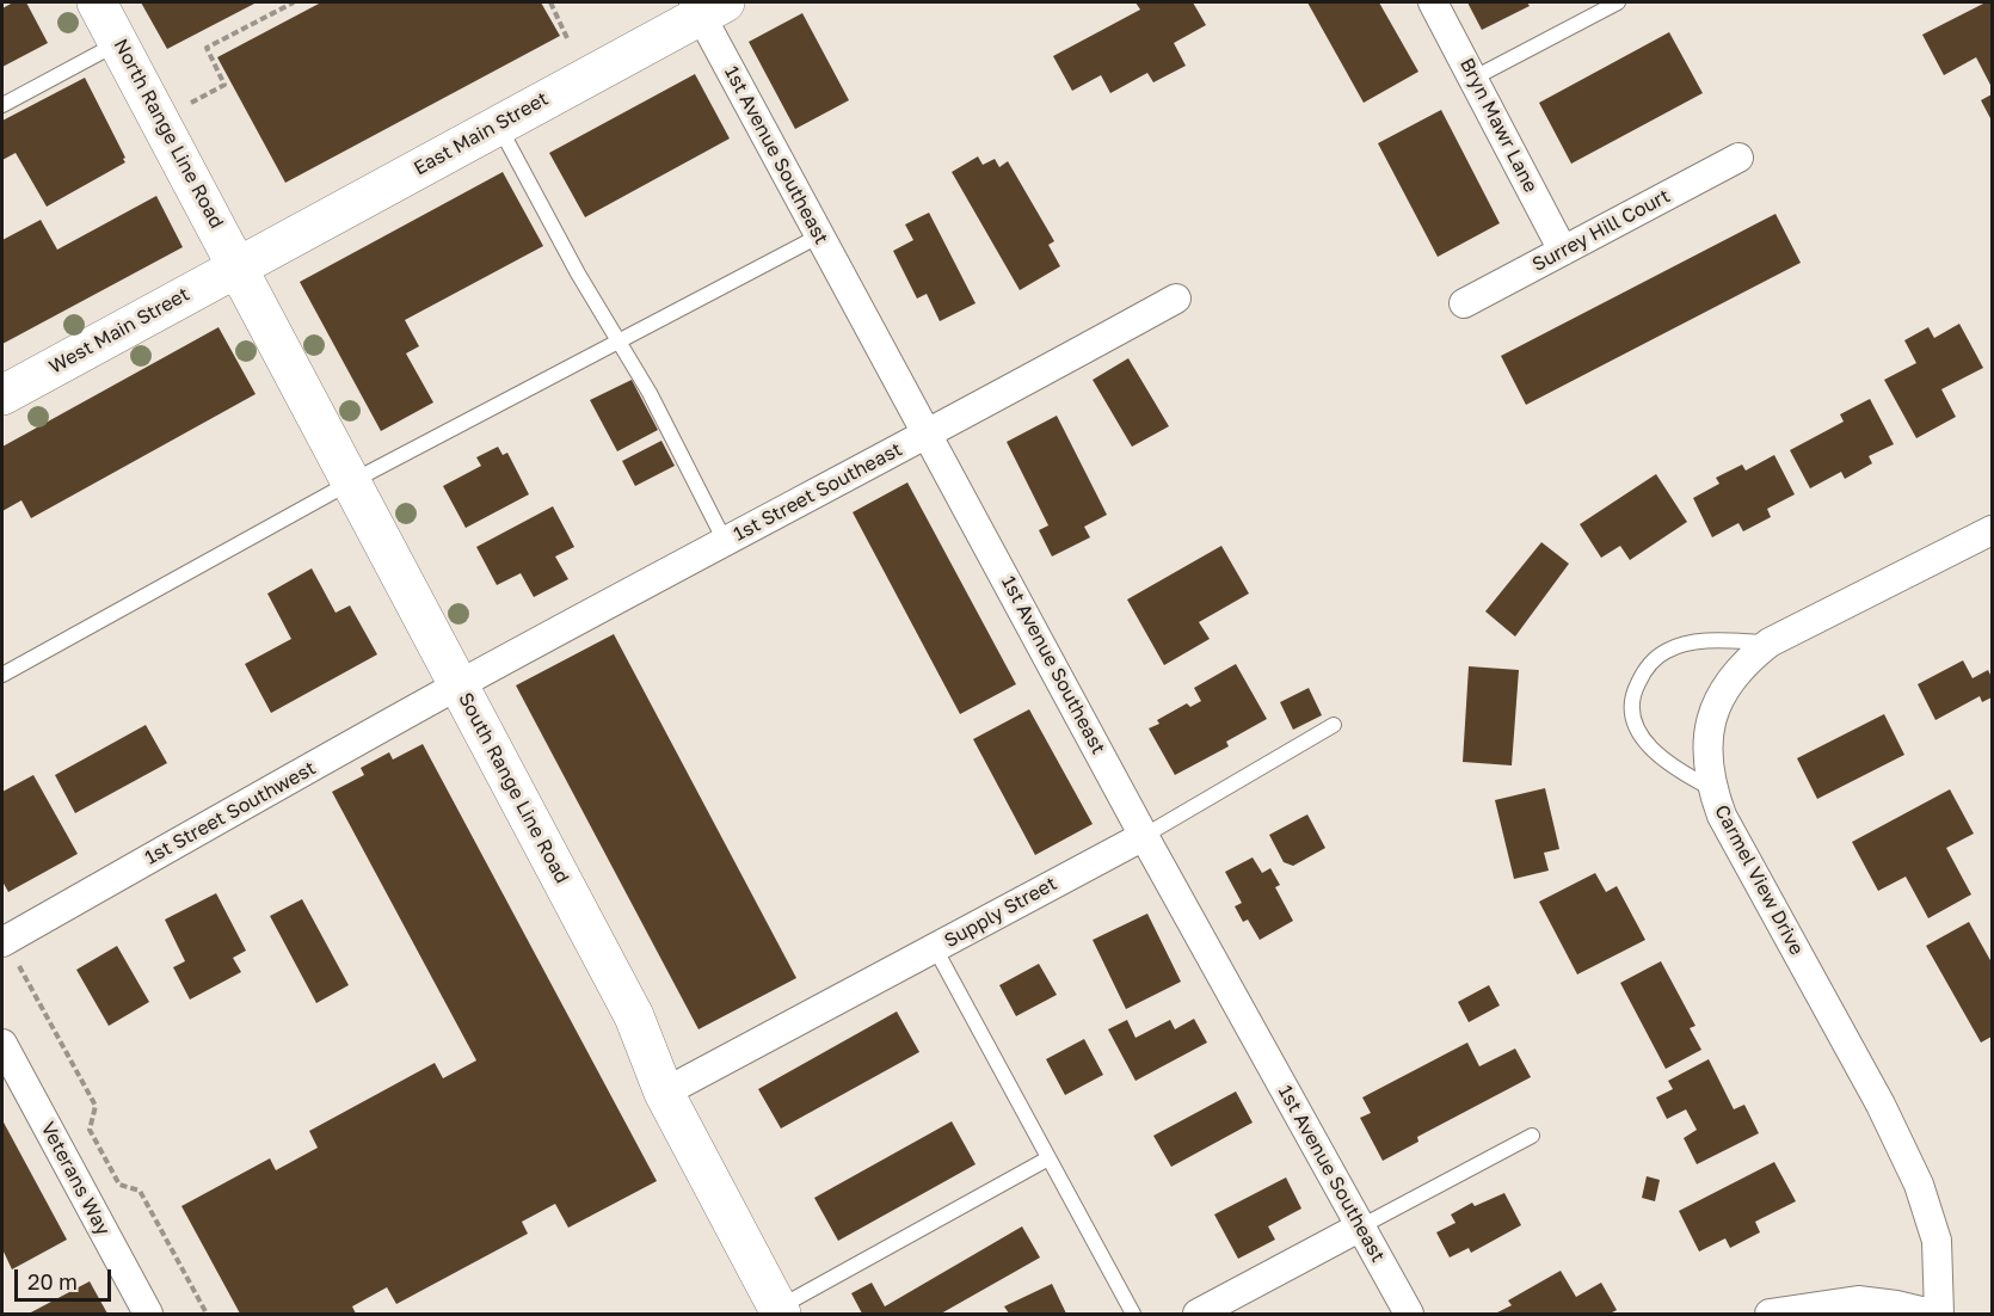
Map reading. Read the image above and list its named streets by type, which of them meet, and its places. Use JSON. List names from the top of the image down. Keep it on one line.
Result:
{"streets":{"main road":["North Range Line Road","East Main Street","West Main Street","South Range Line Road"],"street":["Bryn Mawr Lane","1st Avenue Southeast","Surrey Hill Court","1st Street Southeast","1st Street Southwest","Carmel View Drive","Supply Street","Veterans Way"]},"crossings":[["Bryn Mawr Lane","Surrey Hill Court"],["North Range Line Road","East Main Street"],["North Range Line Road","West Main Street"],["North Range Line Road","South Range Line Road"],["East Main Street","1st Avenue Southeast"],["East Main Street","West Main Street"],["East Main Street","South Range Line Road"],["1st Avenue Southeast","1st Street Southeast"],["1st Avenue Southeast","Supply Street"],["West Main Street","South Range Line Road"],["1st Street Southeast","South Range Line Road"],["1st Street Southeast","1st Street Southwest"],["South Range Line Road","1st Street Southwest"],["South Range Line Road","Supply Street"]],"scale_bar":"20 m"}
